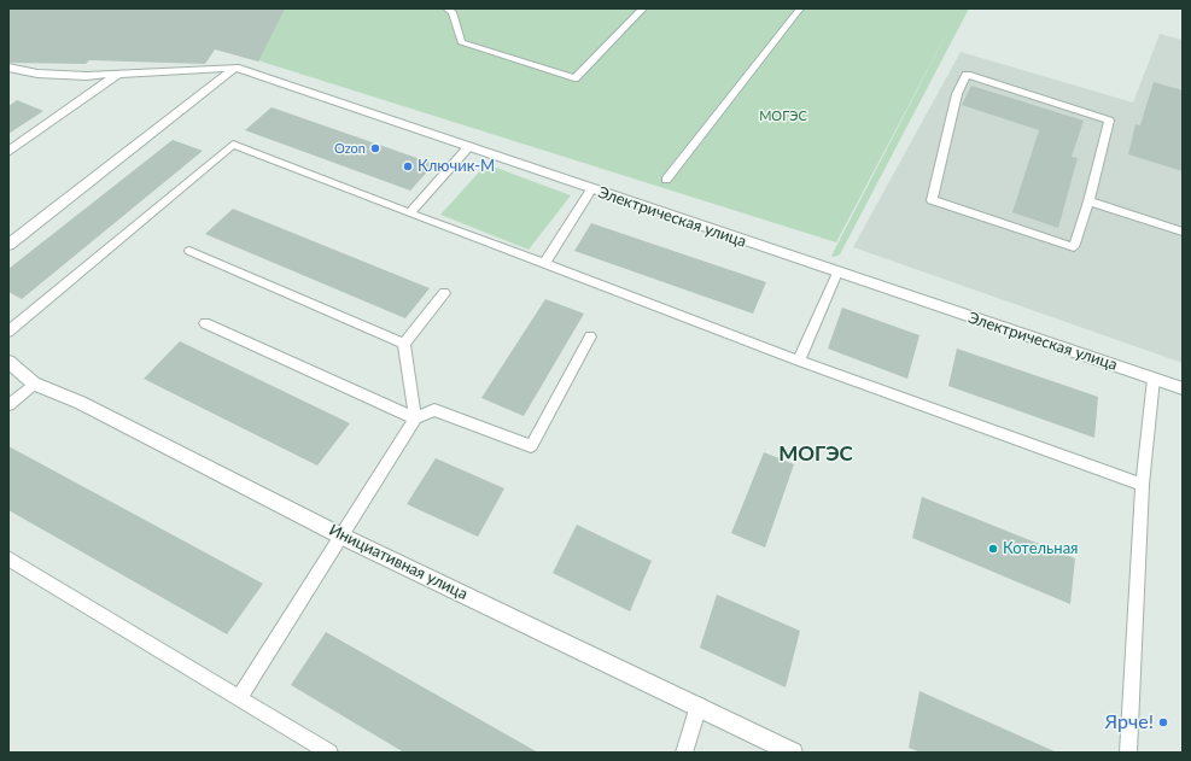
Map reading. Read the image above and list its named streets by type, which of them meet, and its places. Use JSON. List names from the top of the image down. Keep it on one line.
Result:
{"streets":{"street":["Электрическая улица","Инициативная улица"]},"districts":["МОГЭС"],"parks":["МОГЭС"],"places":["Ozon","Ключик-М","Котельная","Ярче!"]}
